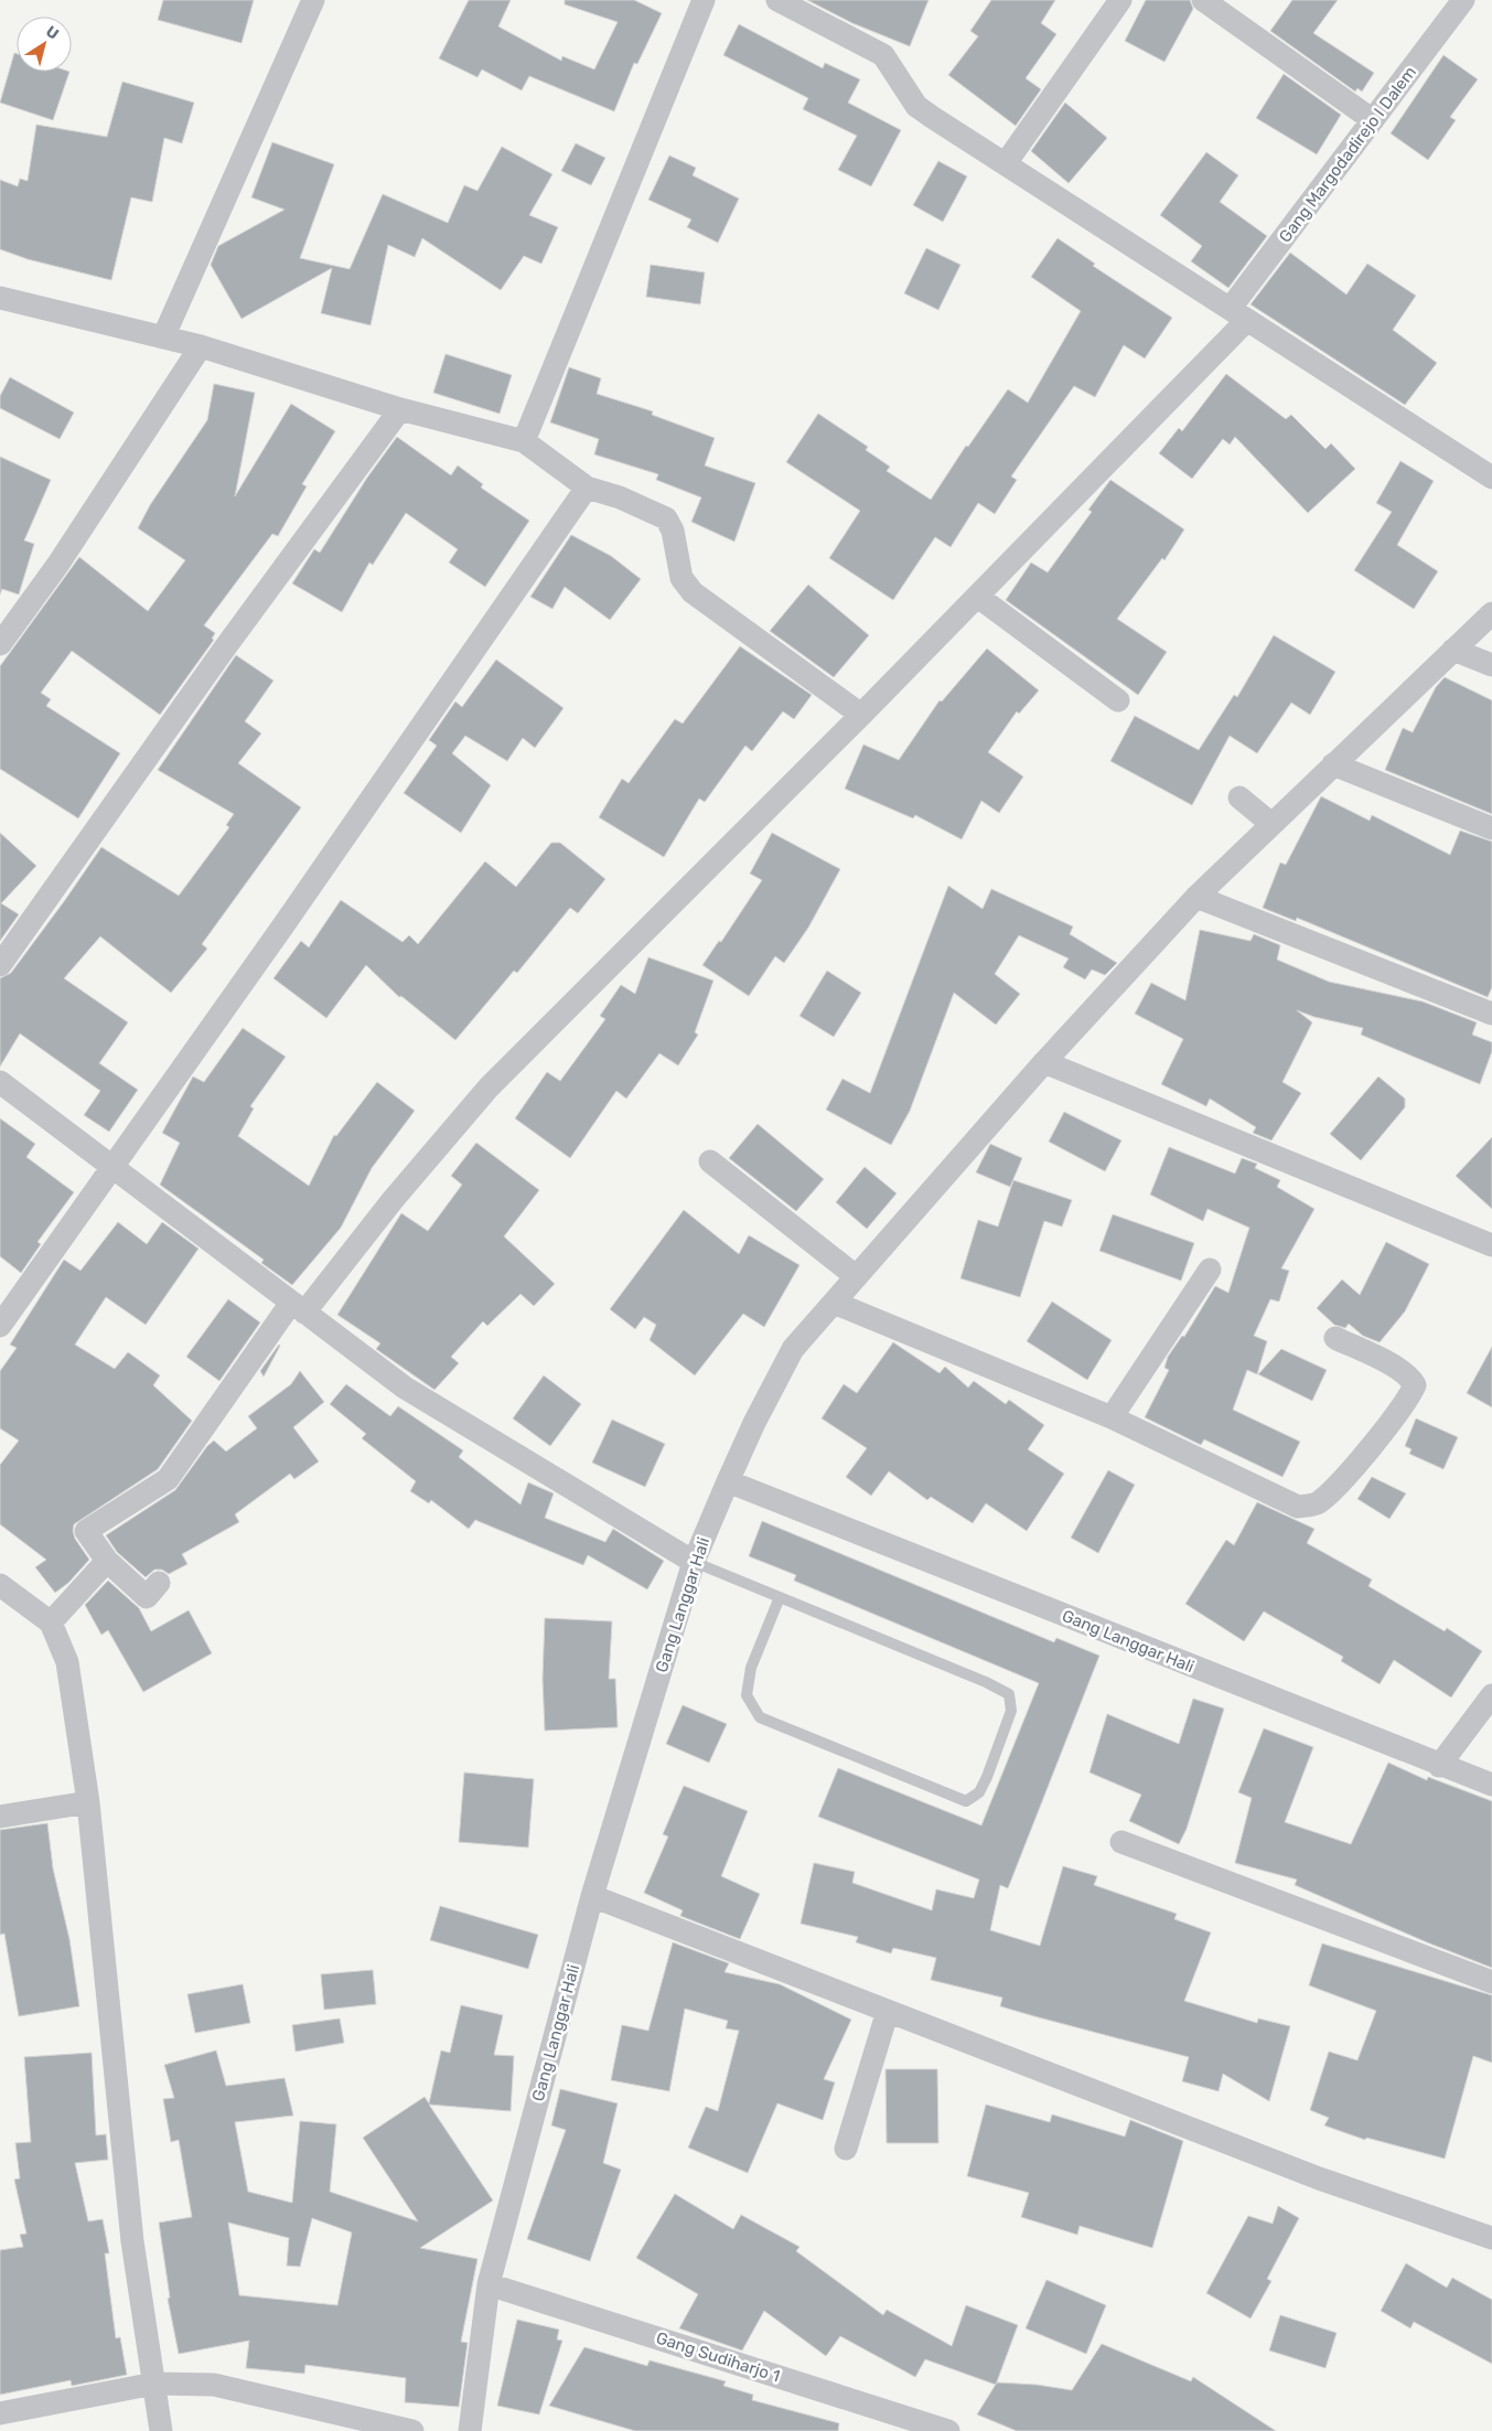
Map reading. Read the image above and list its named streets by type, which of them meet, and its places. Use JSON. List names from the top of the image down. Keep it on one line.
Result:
{"streets":{"street":["Gang Margodadirejo I Dalem","Gang Langgar Hali","Gang Sudiharjo 1"]},"crossings":[["Gang Langgar Hali","Gang Sudiharjo 1"]],"north":"top right"}
